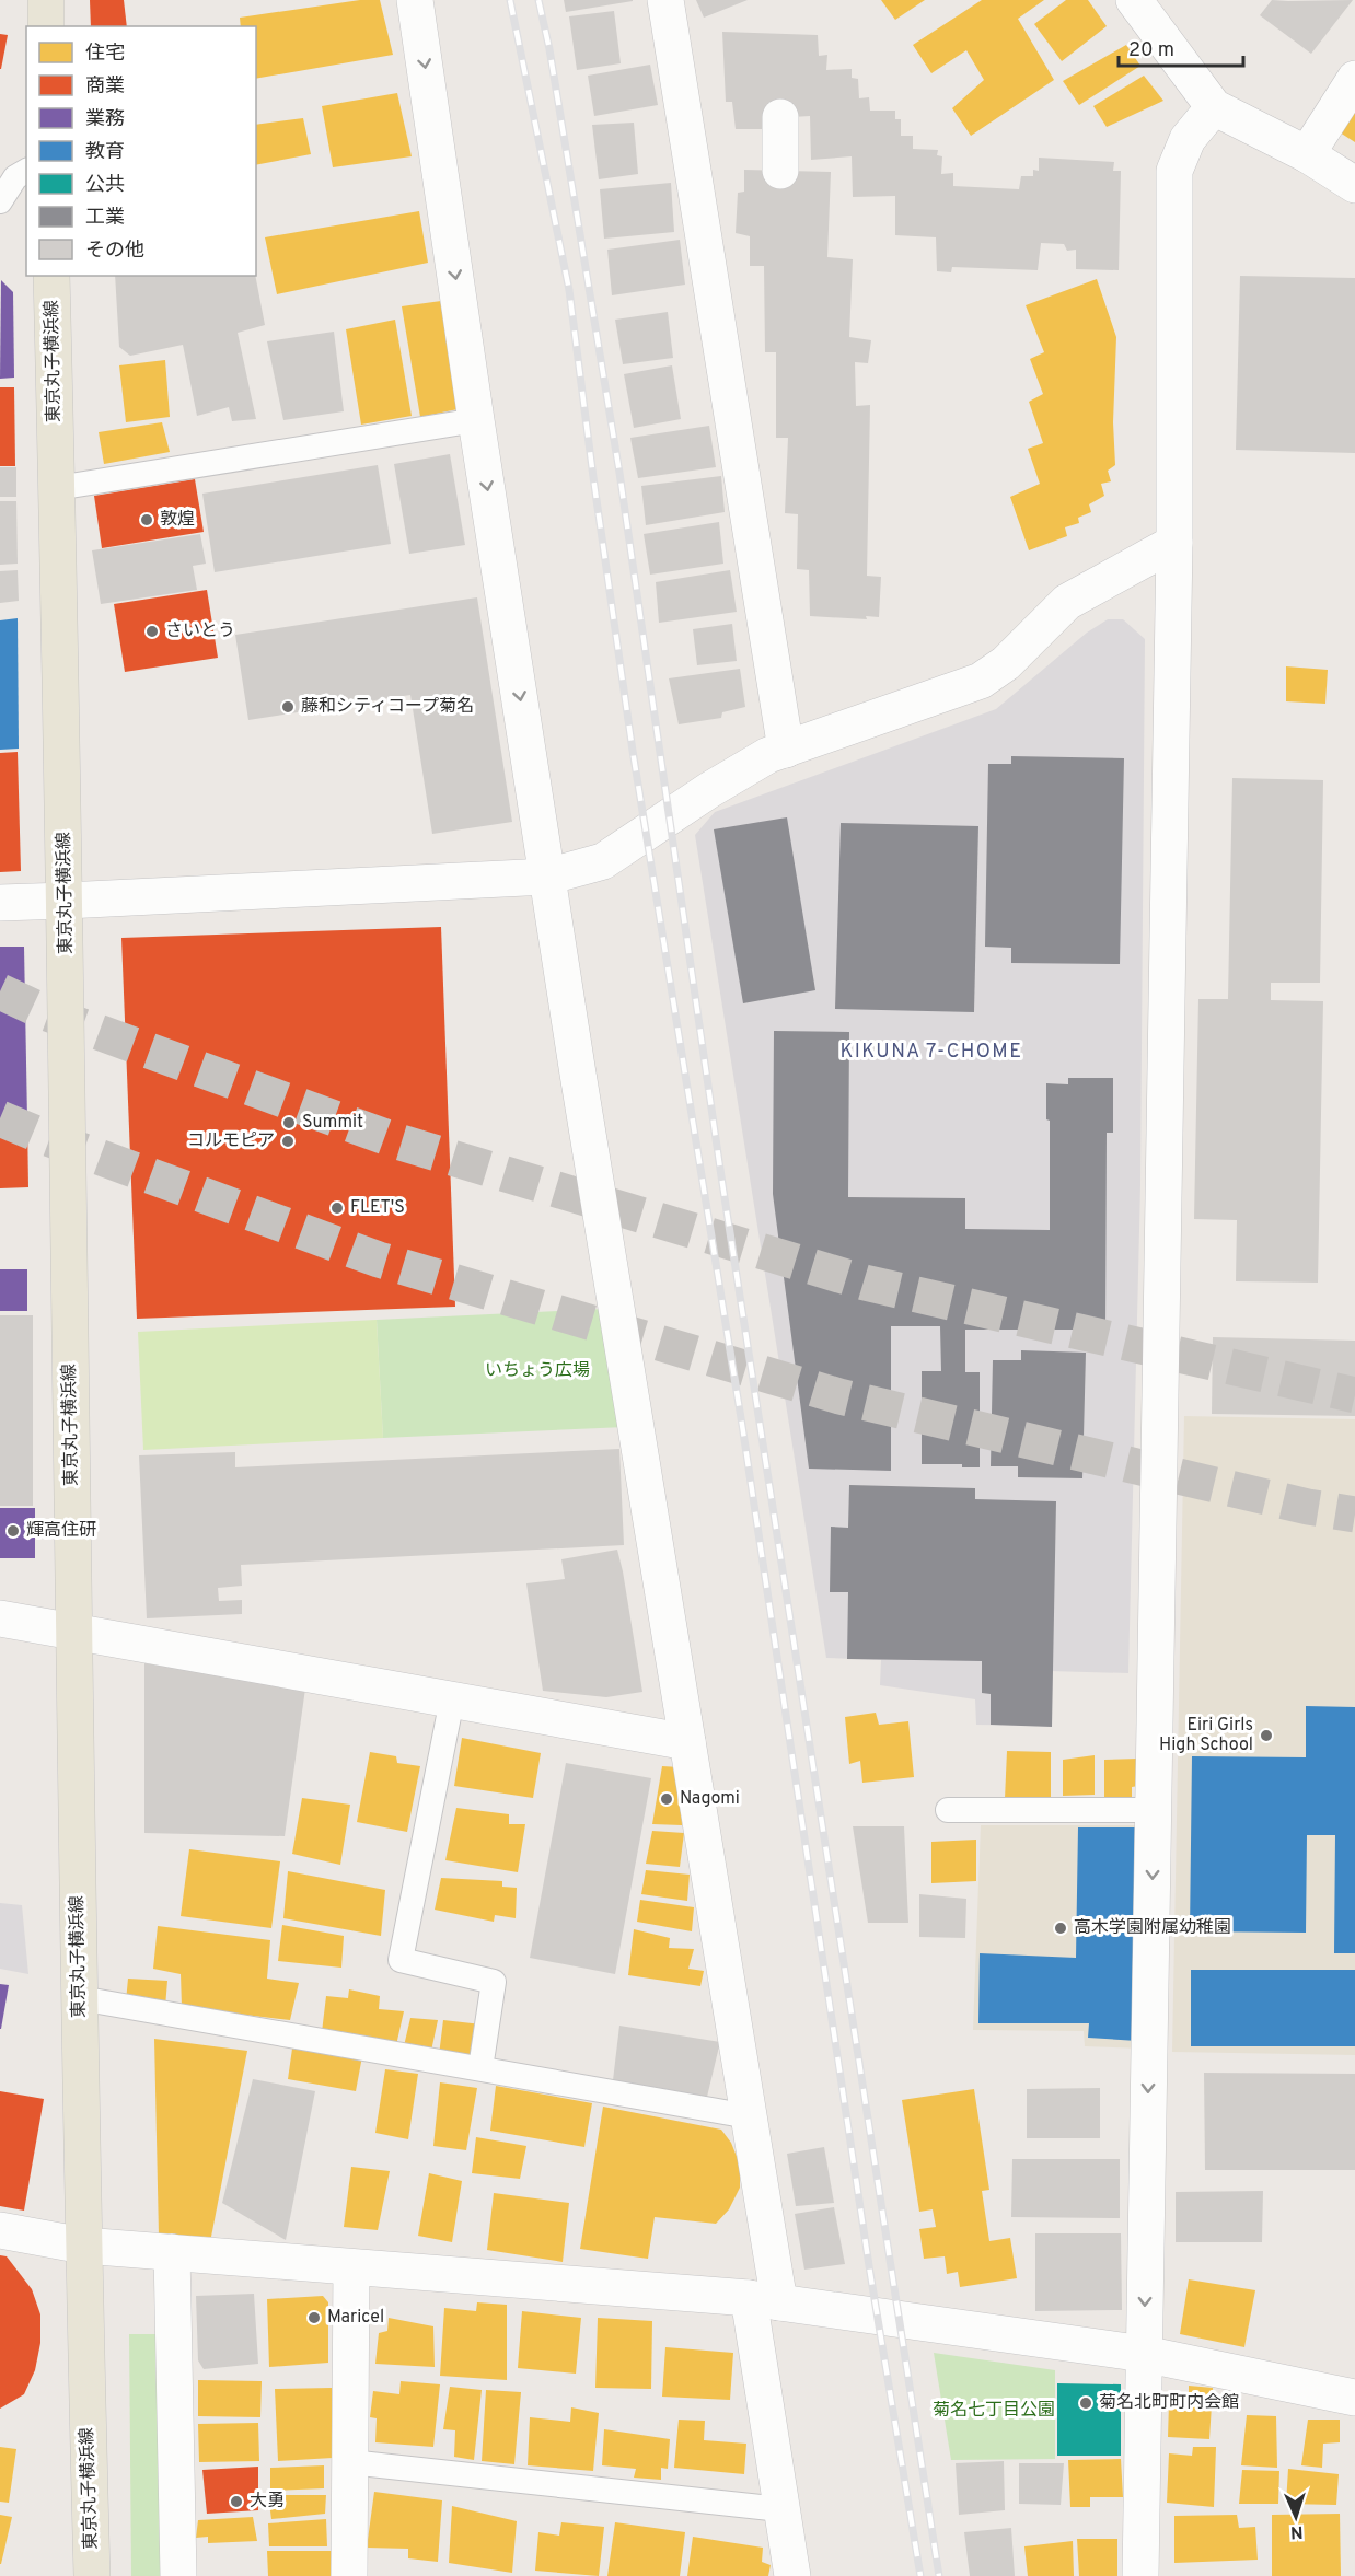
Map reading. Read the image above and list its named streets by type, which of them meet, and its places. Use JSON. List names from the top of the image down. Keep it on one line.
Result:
{"streets":{"main road":["東京丸子横浜線"]},"districts":["KIKUNA 7-CHOME"],"parks":["いちょう広場","菊名七丁目公園"],"places":["敦煌","さいとう","藤和シティコープ菊名","Summit","コルモピア","FLET'S","輝高住研","Eiri Girls High School","Nagomi","高木学園附属幼稚園","Maricel","菊名北町町内会館","大勇"],"legend":["住宅","商業","業務","教育","公共","工業","その他"],"scale_bar":"20 m","north":"bottom"}
